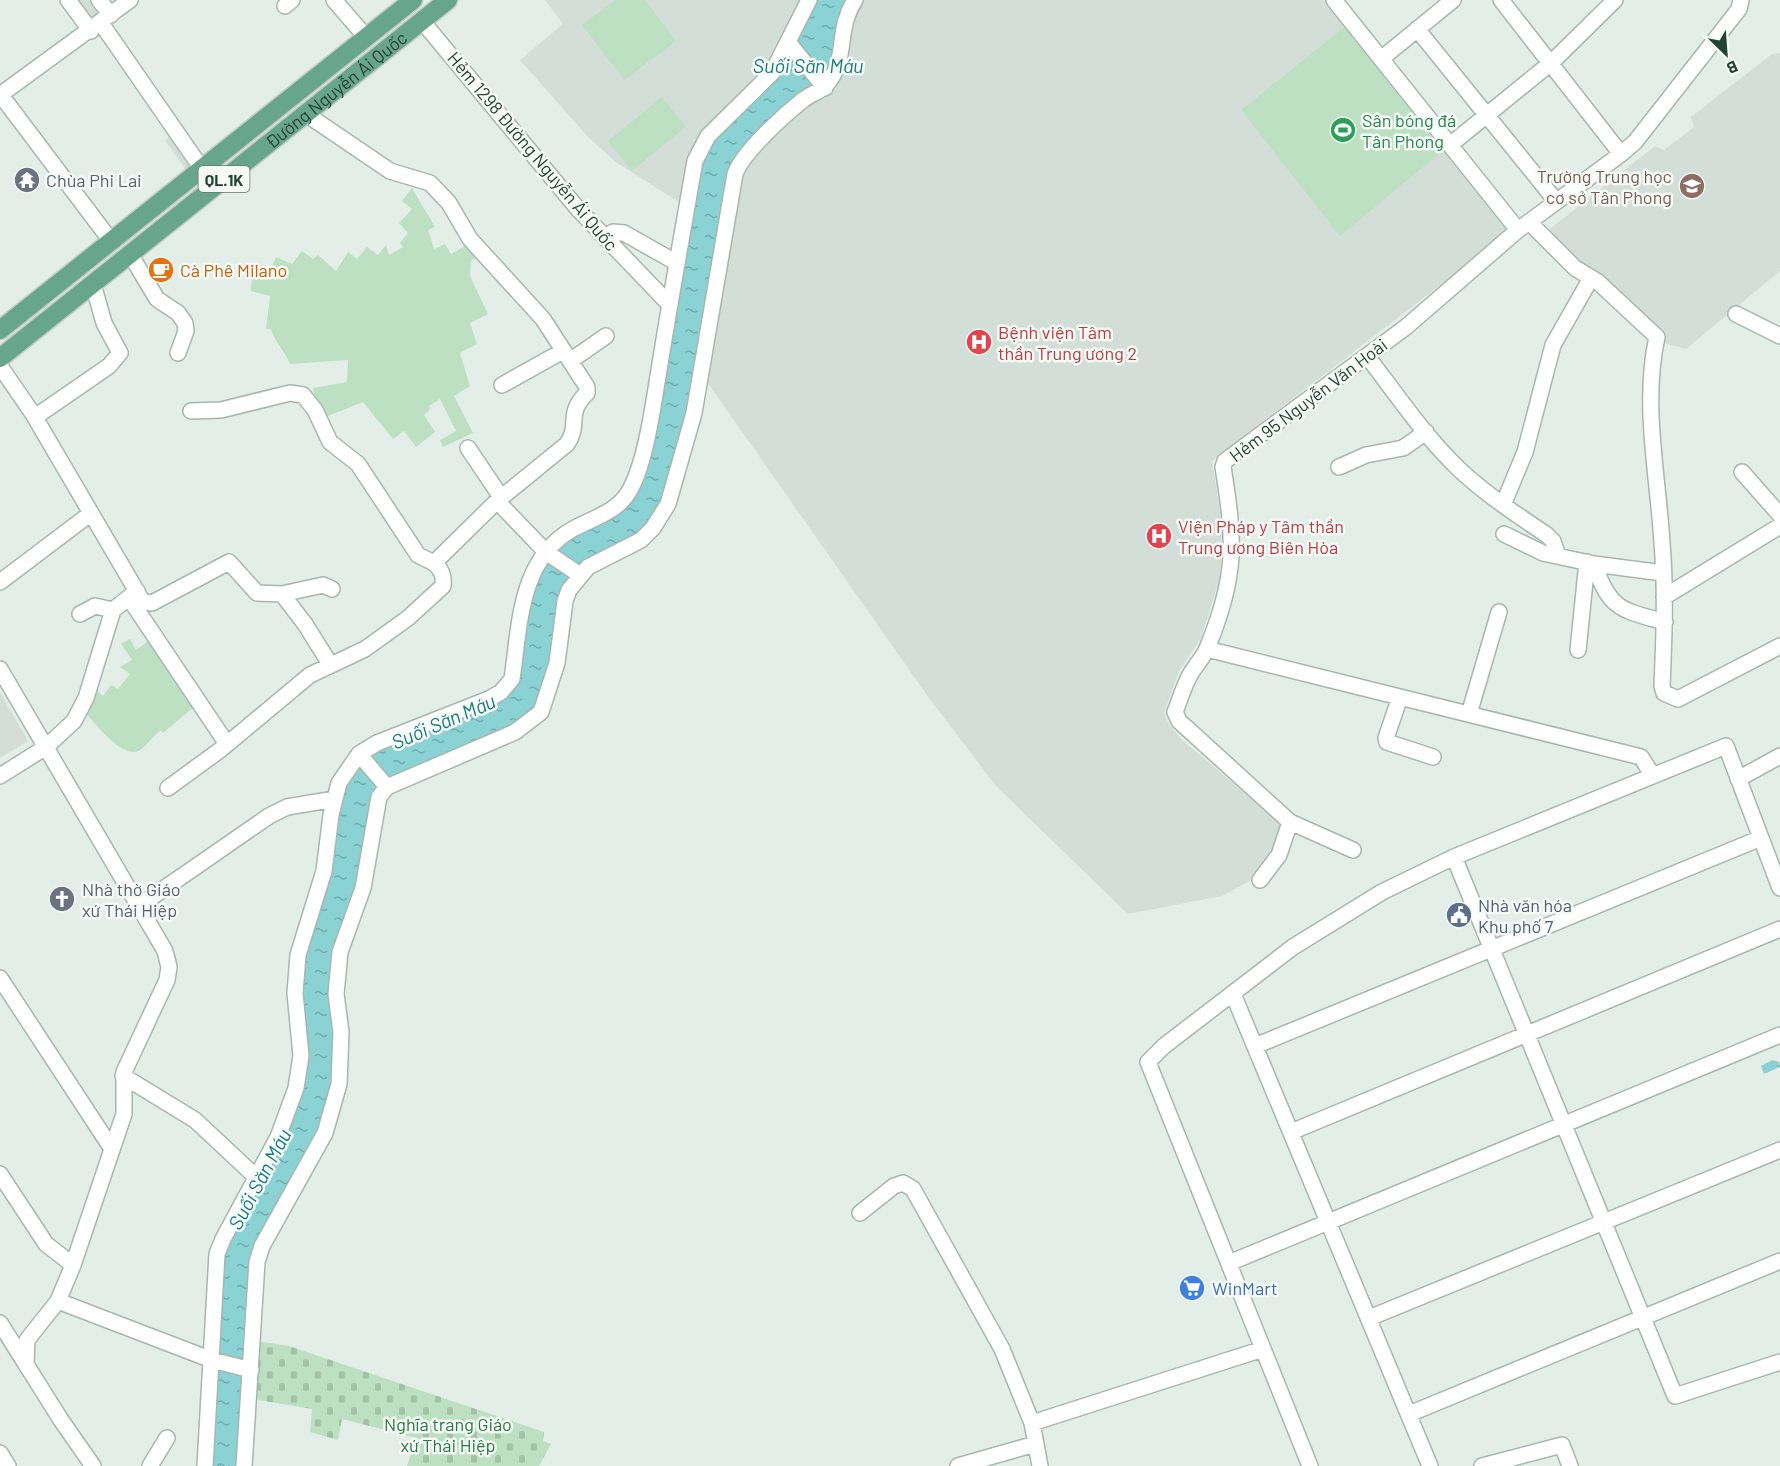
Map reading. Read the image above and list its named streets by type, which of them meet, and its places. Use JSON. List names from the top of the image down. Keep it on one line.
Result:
{"streets":{"main road":["Đường Nguyễn Ái Quốc","QL.1K"],"street":["Hẻm 1298 Đường Nguyễn Ái Quốc","Hẻm 95 Nguyễn Văn Hoài"]},"crossings":[["Đường Nguyễn Ái Quốc","Hẻm 1298 Đường Nguyễn Ái Quốc"]],"water":["Suối Săn Máu"],"parks":["Nghĩa trang Giáo xứ Thái Hiệp"],"places":{"sports":["Sân bóng đá Tân Phong"],"temple":["Chùa Phi Lai"],"school or university":["Trường Trung học cơ sở Tân Phong"],"cafe":["Cà Phê Milano"],"hospital":["Bệnh viện Tâm thần Trung ương 2","Viện Pháp y Tâm thần Trung ương Biên Hòa"],"church":["Nhà thờ Giáo xứ Thái Hiệp"],"public building":["Nhà văn hóa Khu phố 7"],"supermarket":["WinMart"]},"north":"bottom right"}
